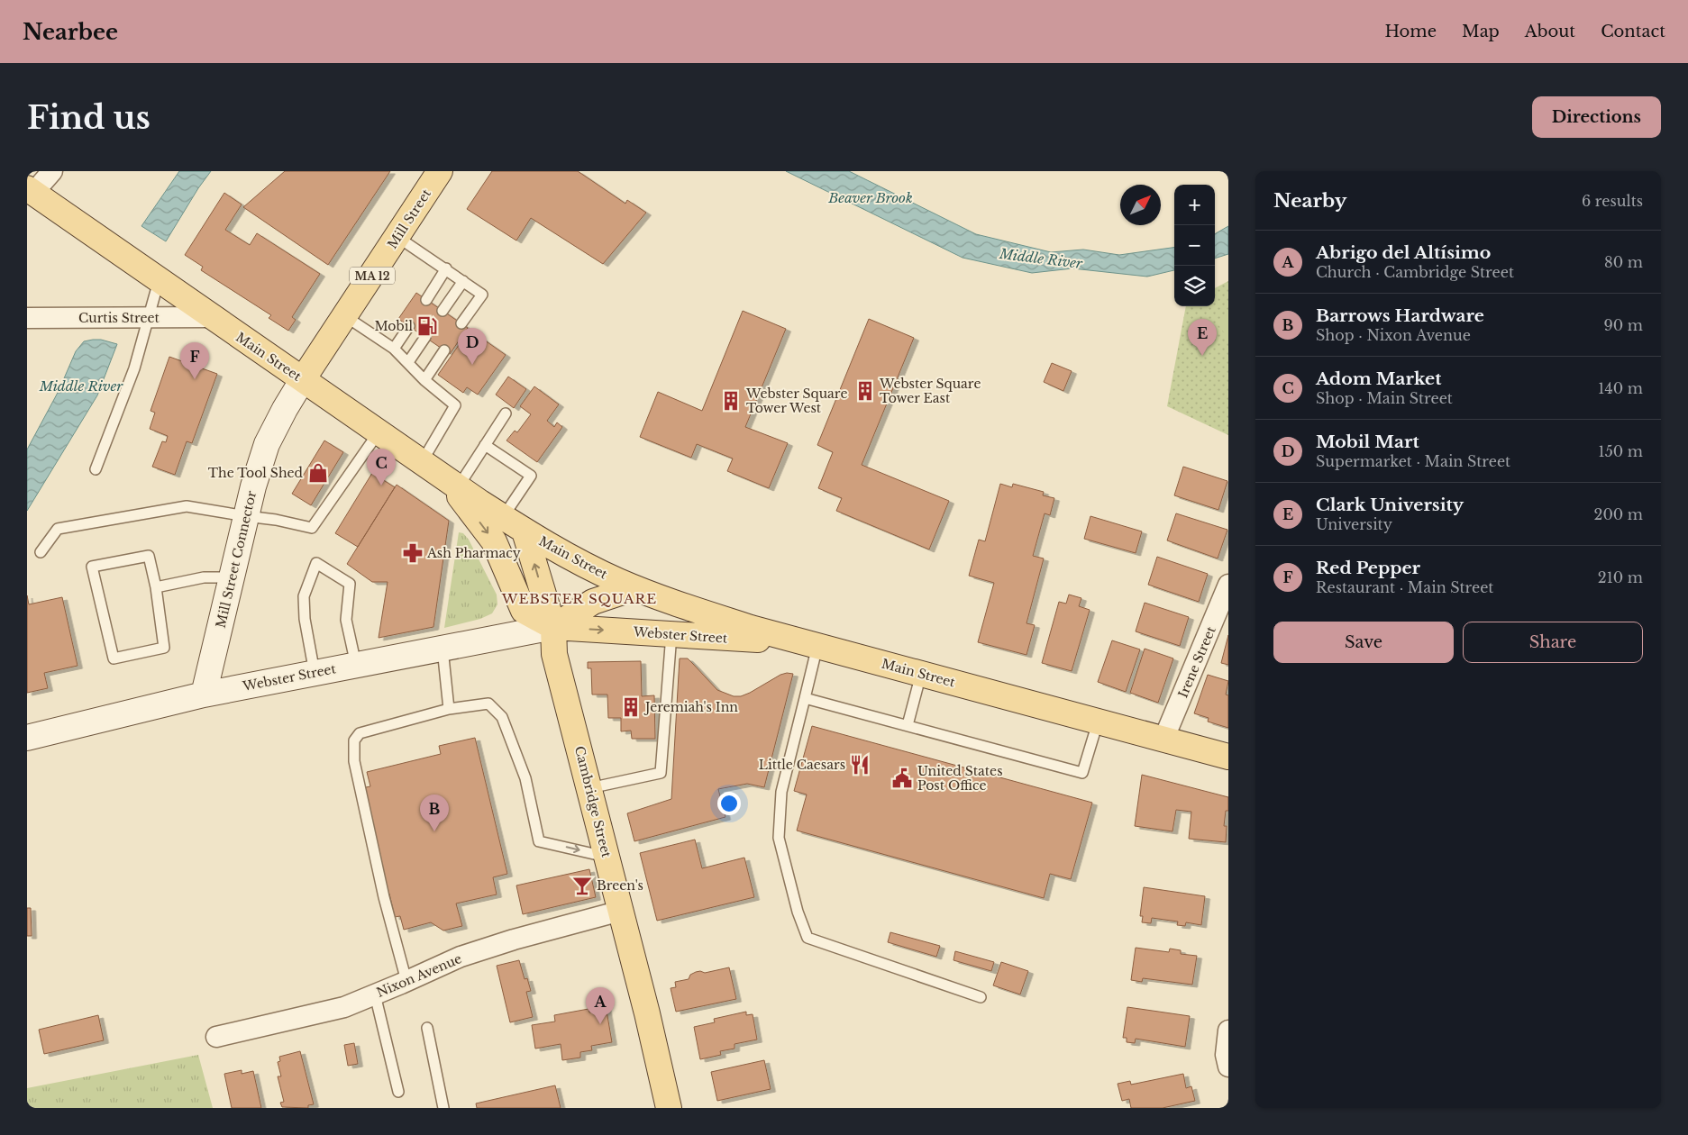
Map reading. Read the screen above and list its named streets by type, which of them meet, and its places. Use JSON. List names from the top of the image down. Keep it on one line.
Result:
{"streets":{"main road":["Mill Street","MA 12","Main Street","Mill Street Connector","Webster Street","Cambridge Street"],"street":["Curtis Street","Irene Street","Nixon Avenue"]},"crossings":[["Mill Street","Main Street"],["Mill Street","Mill Street Connector"],["Curtis Street","Main Street"],["Main Street","Mill Street Connector"],["Main Street","Webster Street"],["Main Street","Irene Street"],["Main Street","Cambridge Street"],["Mill Street Connector","Webster Street"],["Webster Street","Cambridge Street"],["Cambridge Street","Nixon Avenue"]],"districts":["WEBSTER SQUARE"],"water":["Beaver Brook","Middle River"],"places":{"fuel station":["Mobil"],"building":["Webster Square Tower East","Webster Square Tower West","Jeremiah's Inn"],"shop":["The Tool Shed"],"pharmacy":["Ash Pharmacy"],"restaurant":["Little Caesars"],"public building":["United States Post Office"],"bar":["Breen's"]},"north":"top right","page":{"header":"Nearbee","nav":["Home","Map","About","Contact"],"buttons":["Directions",["Save","Share"]],"title":"Find us","heading":["Nearby","6 results"],"map_buttons":["+","−"],"list":[{"mark":"A","name":"Abrigo del Altísimo","note":"Church · Cambridge Street","value":"80 m"},{"mark":"B","name":"Barrows Hardware","note":"Shop · Nixon Avenue","value":"90 m"},{"mark":"C","name":"Adom Market","note":"Shop · Main Street","value":"140 m"},{"mark":"D","name":"Mobil Mart","note":"Supermarket · Main Street","value":"150 m"},{"mark":"E","name":"Clark University","note":"University","value":"200 m"},{"mark":"F","name":"Red Pepper","note":"Restaurant · Main Street","value":"210 m"}],"pins":["E","D","F","C","B","A"]}}
